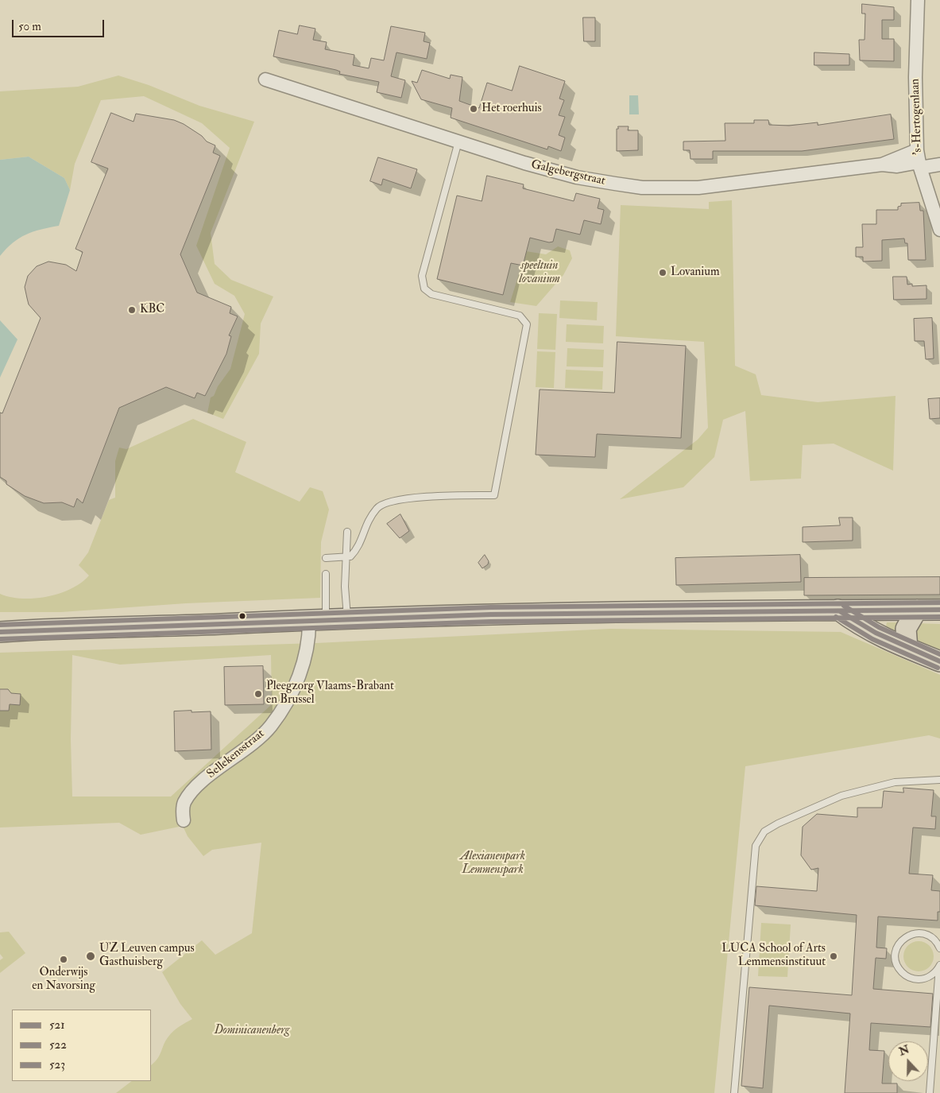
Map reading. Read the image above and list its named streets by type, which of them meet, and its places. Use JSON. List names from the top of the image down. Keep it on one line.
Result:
{"streets":{"street":["'s-Hertogenlaan","Galgebergstraat","Sellekensstraat"]},"crossings":[["'s-Hertogenlaan","Galgebergstraat"]],"parks":["speeltuin lovanium","Alexianenpark Lemmenspark","Dominicanenberg"],"places":["Het roerhuis","Lovanium","KBC","Pleegzorg Vlaams-Brabant en Brussel","UZ Leuven campus Gasthuisberg","LUCA School of Arts Lemmensinstituut","Onderwijs en Navorsing"],"lines":["transit line 523","transit line 521","transit line 522"],"legend":["521","522","523"],"scale_bar":"50 m","north":"top"}
